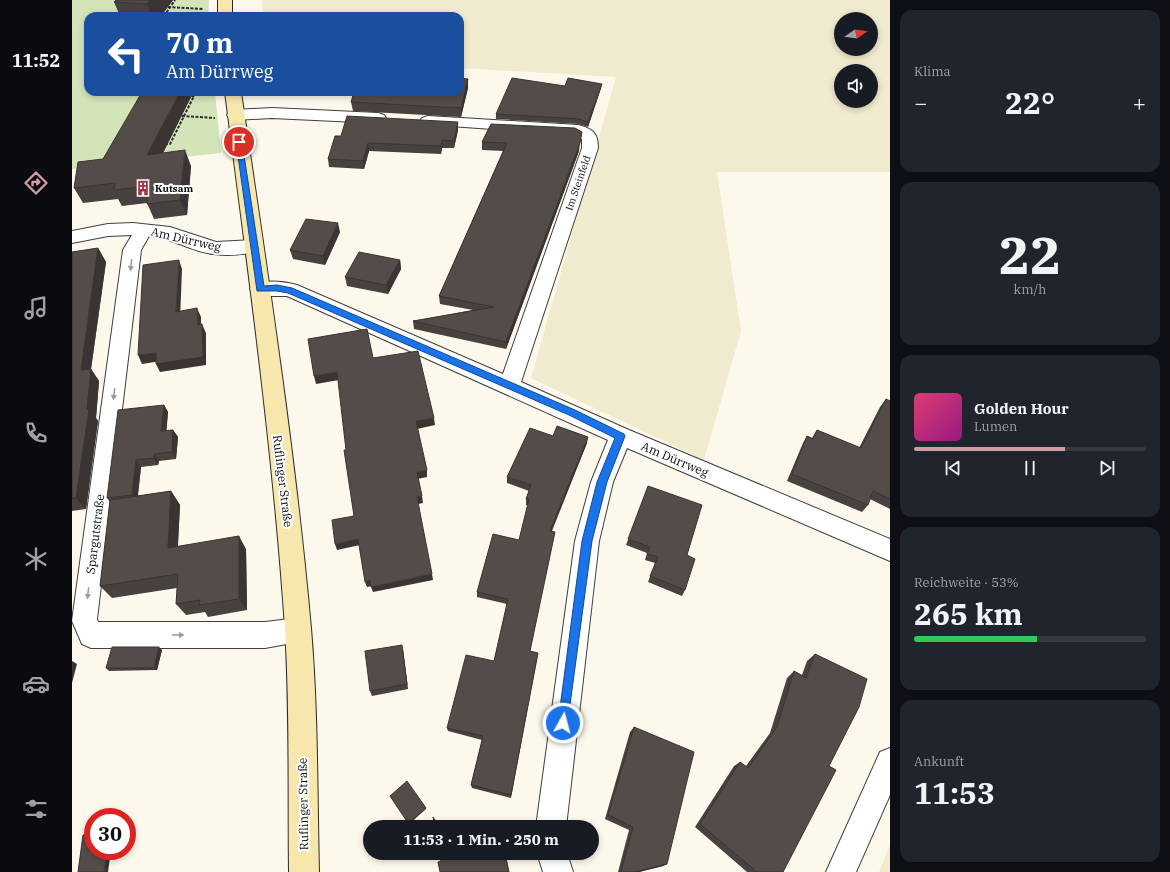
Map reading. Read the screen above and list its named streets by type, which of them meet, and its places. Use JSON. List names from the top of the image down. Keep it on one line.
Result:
{"streets":{"street":["Im Steinfeld","Am Dürrweg","Ruflinger Straße","Spargutstraße"]},"crossings":[["Im Steinfeld","Am Dürrweg"],["Am Dürrweg","Ruflinger Straße"],["Am Dürrweg","Spargutstraße"],["Ruflinger Straße","Spargutstraße"]],"places":{"building":["Kutsam"]},"north":"right","page":{"tabs":"11:52","tile":["Klima",["22","km/h"],["Reichweite · 53%","265 km"],["Ankunft","11:53"]],"turn":["70 m","Am Dürrweg"],"heat":["−","22°","+"],"song":["Golden Hour","Lumen"],"limit":"30","trip":"11:53 · 1 Min. · 250 m"}}
